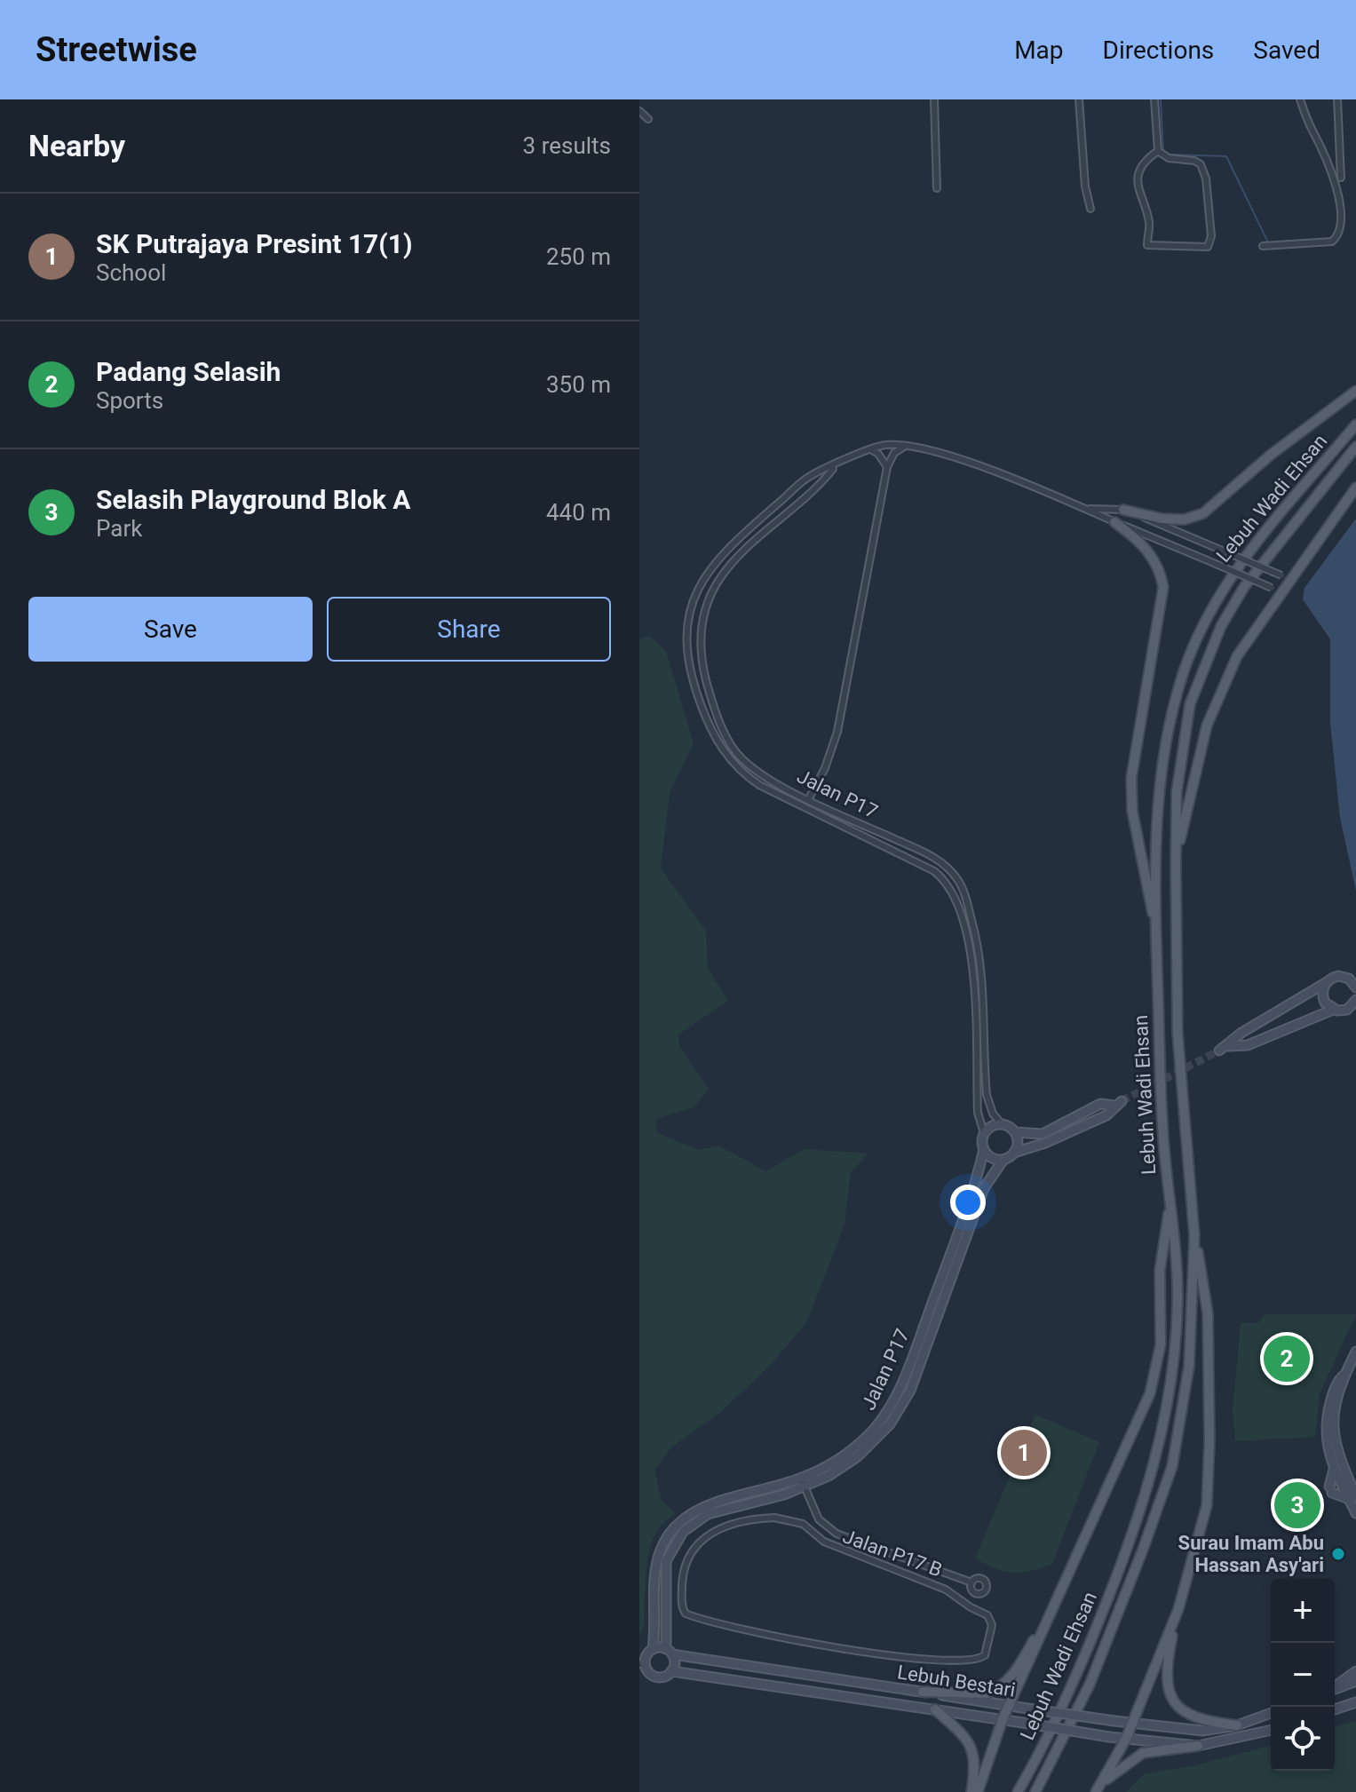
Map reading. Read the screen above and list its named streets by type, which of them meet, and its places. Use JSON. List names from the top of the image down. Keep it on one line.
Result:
{"streets":{"main road":["Lebuh Wadi Ehsan"],"street":["Jalan P17","Jalan P17 B","Lebuh Bestari"]},"crossings":[["Jalan P17","Jalan P17 B"],["Jalan P17","Lebuh Bestari"]],"places":["Surau Imam Abu Hassan Asy'ari"],"page":{"header":"Streetwise","nav":["Map","Directions","Saved"],"heading":["Nearby","3 results"],"list":[{"mark":"1","name":"SK Putrajaya Presint 17(1)","note":"School","value":"250 m"},{"mark":"2","name":"Padang Selasih","note":"Sports","value":"350 m"},{"mark":"3","name":"Selasih Playground Blok A","note":"Park","value":"440 m"}],"buttons":["Save","Share"],"pins":["2","1","3"],"map_buttons":["+","−"]}}
